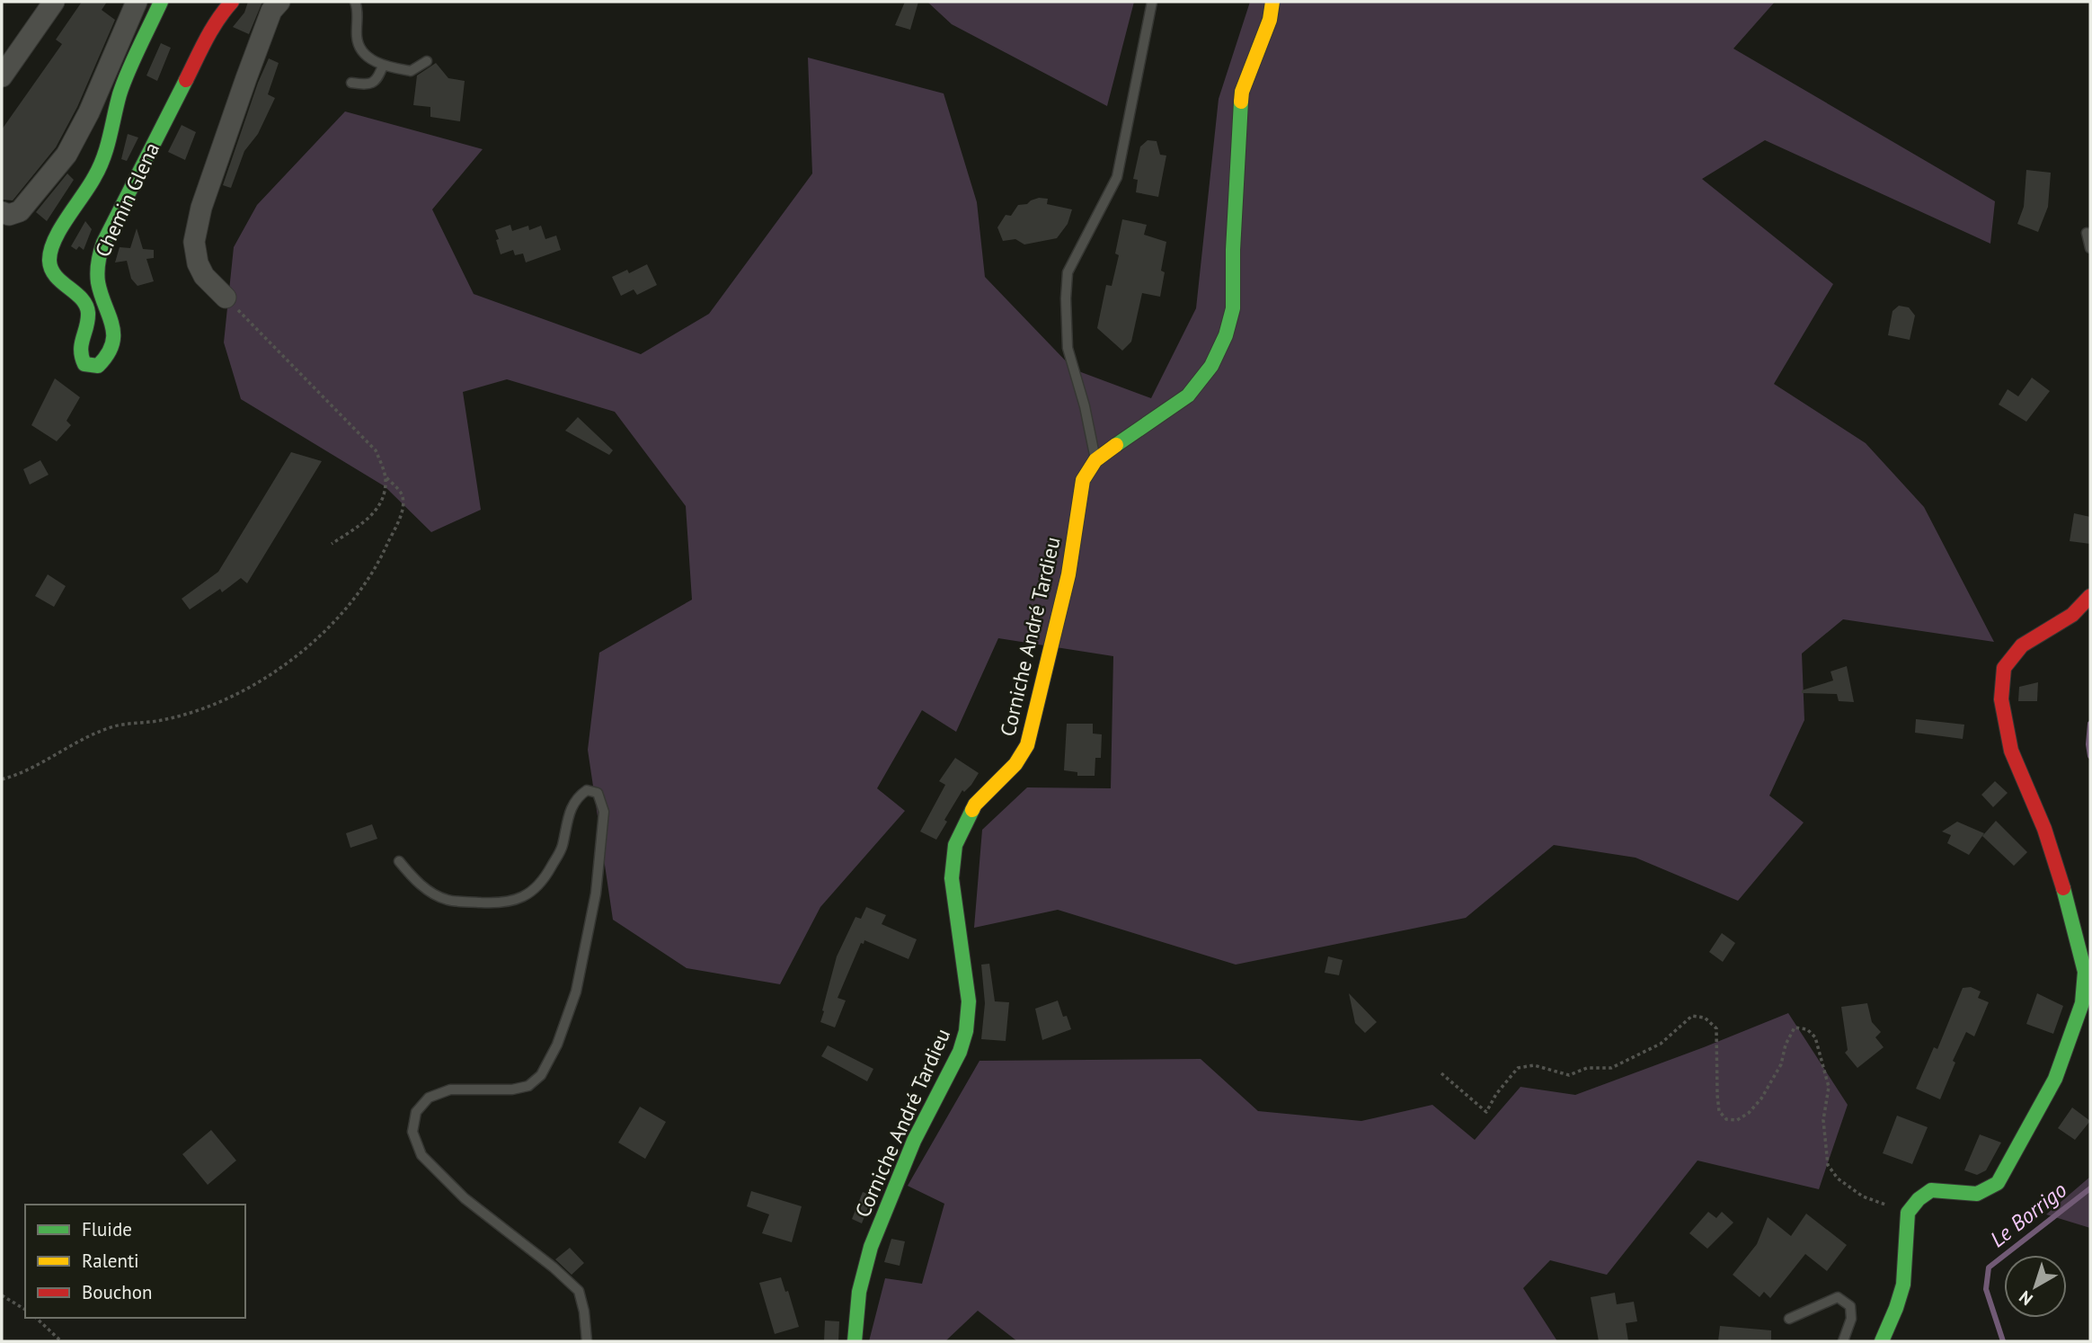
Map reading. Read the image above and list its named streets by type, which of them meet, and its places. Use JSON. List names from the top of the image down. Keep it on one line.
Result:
{"streets":{"street":["Chemin Glena","Corniche André Tardieu"]},"water":["Le Borrigo"],"legend":["Fluide","Ralenti","Bouchon"],"north":"bottom left"}
